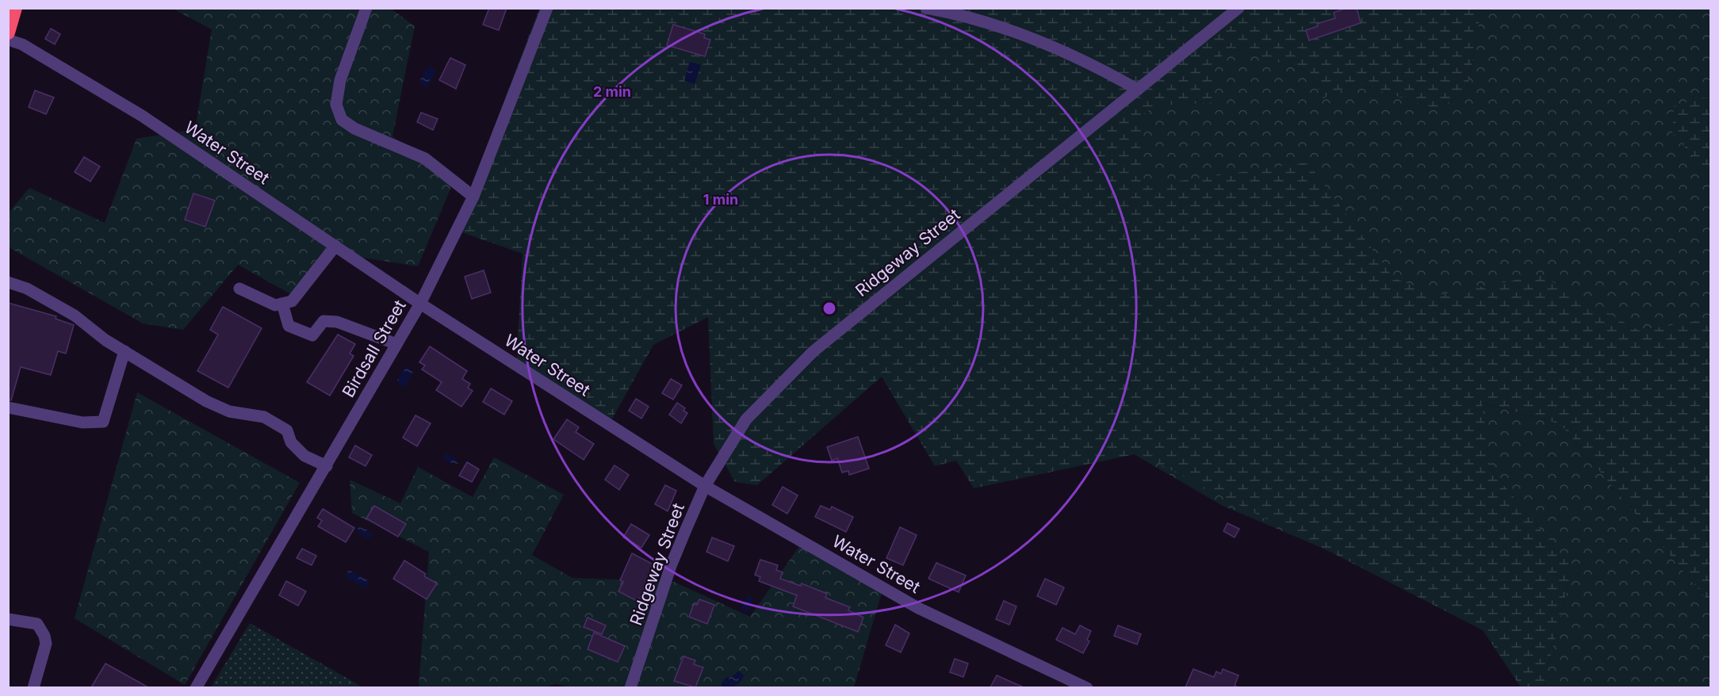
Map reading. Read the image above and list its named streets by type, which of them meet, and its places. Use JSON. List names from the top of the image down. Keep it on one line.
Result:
{"streets":{"street":["Water Street","Ridgeway Street","Birdsall Street"]},"crossings":[["Water Street","Ridgeway Street"],["Water Street","Birdsall Street"]],"rings":["2 min","1 min"]}
